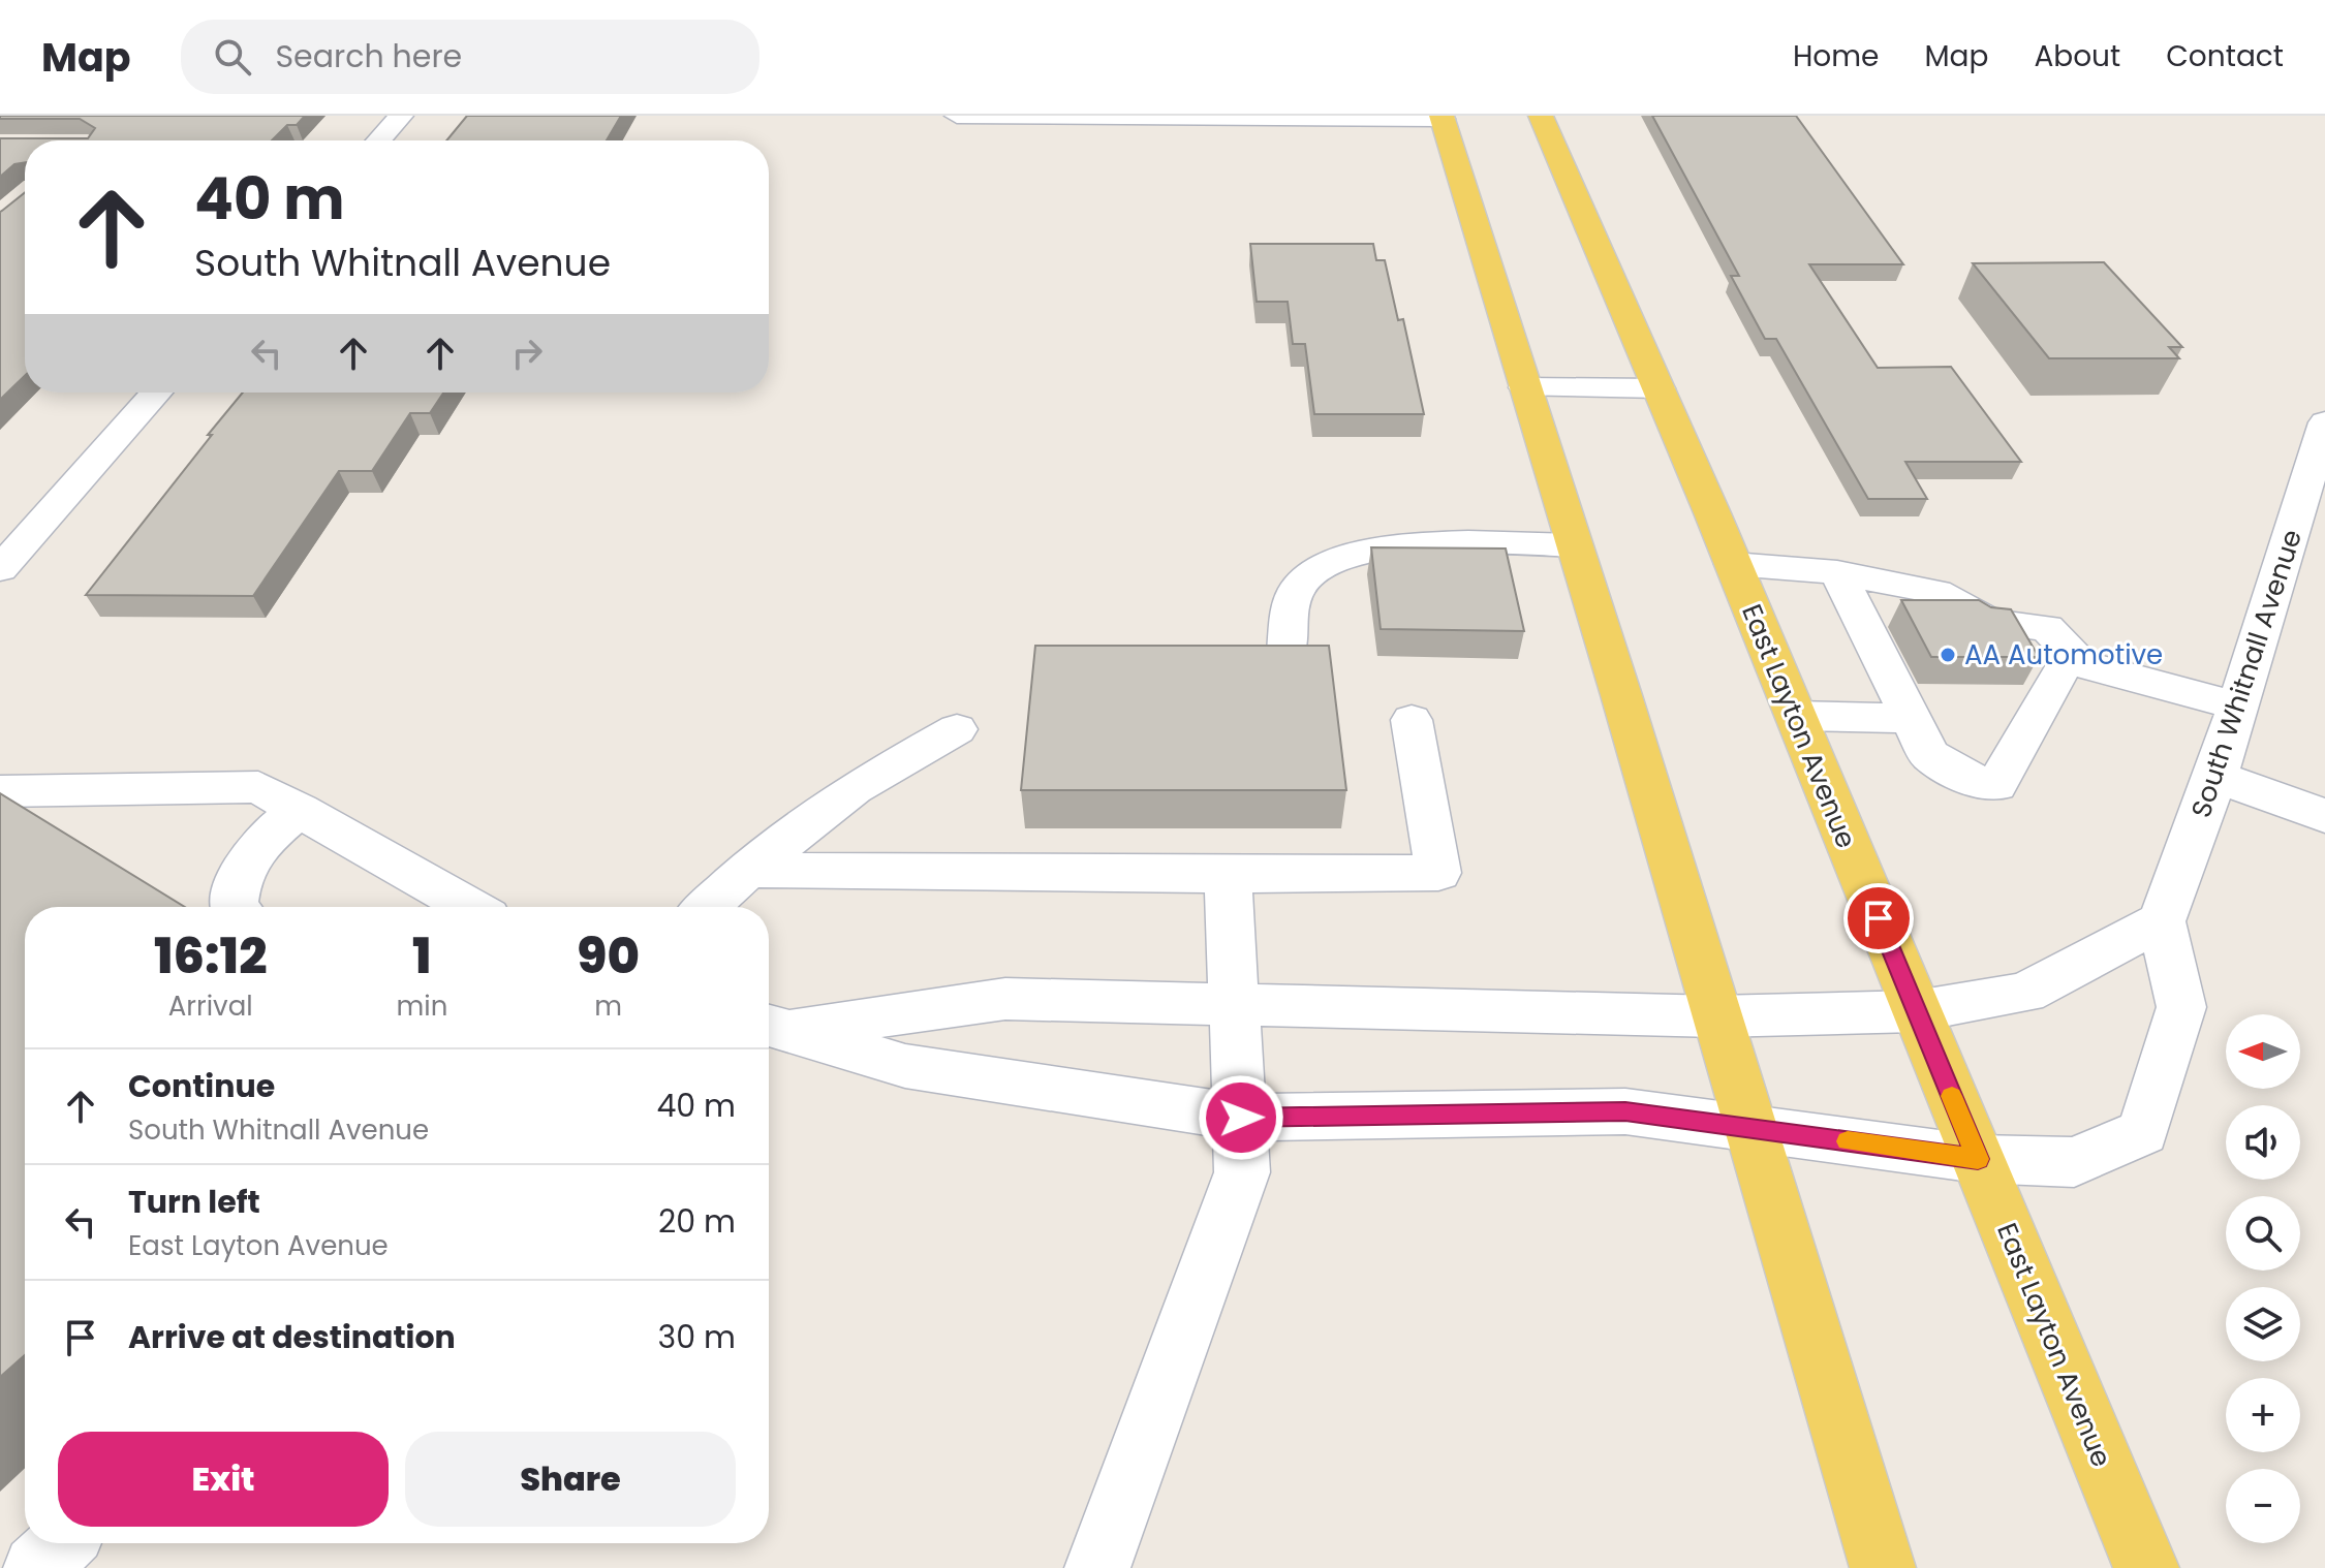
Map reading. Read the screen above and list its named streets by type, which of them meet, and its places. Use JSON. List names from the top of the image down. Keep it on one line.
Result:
{"streets":{"main road":["East Layton Avenue"],"street":["South Whitnall Avenue"]},"places":["AA Automotive"],"north":"left","page":{"header":"Map","search":"Search here","nav":["Home","Map","About","Contact"],"turn":["40 m","South Whitnall Avenue"],"eta":["16:12","Arrival","1","min","90","m"],"map_buttons":["+","−"],"list":[{"name":"Continue","note":"South Whitnall Avenue","value":"40 m"},{"name":"Turn left","note":"East Layton Avenue","value":"20 m"},{"name":"Arrive at destination","value":"30 m"}],"buttons":["Exit","Share"]}}
